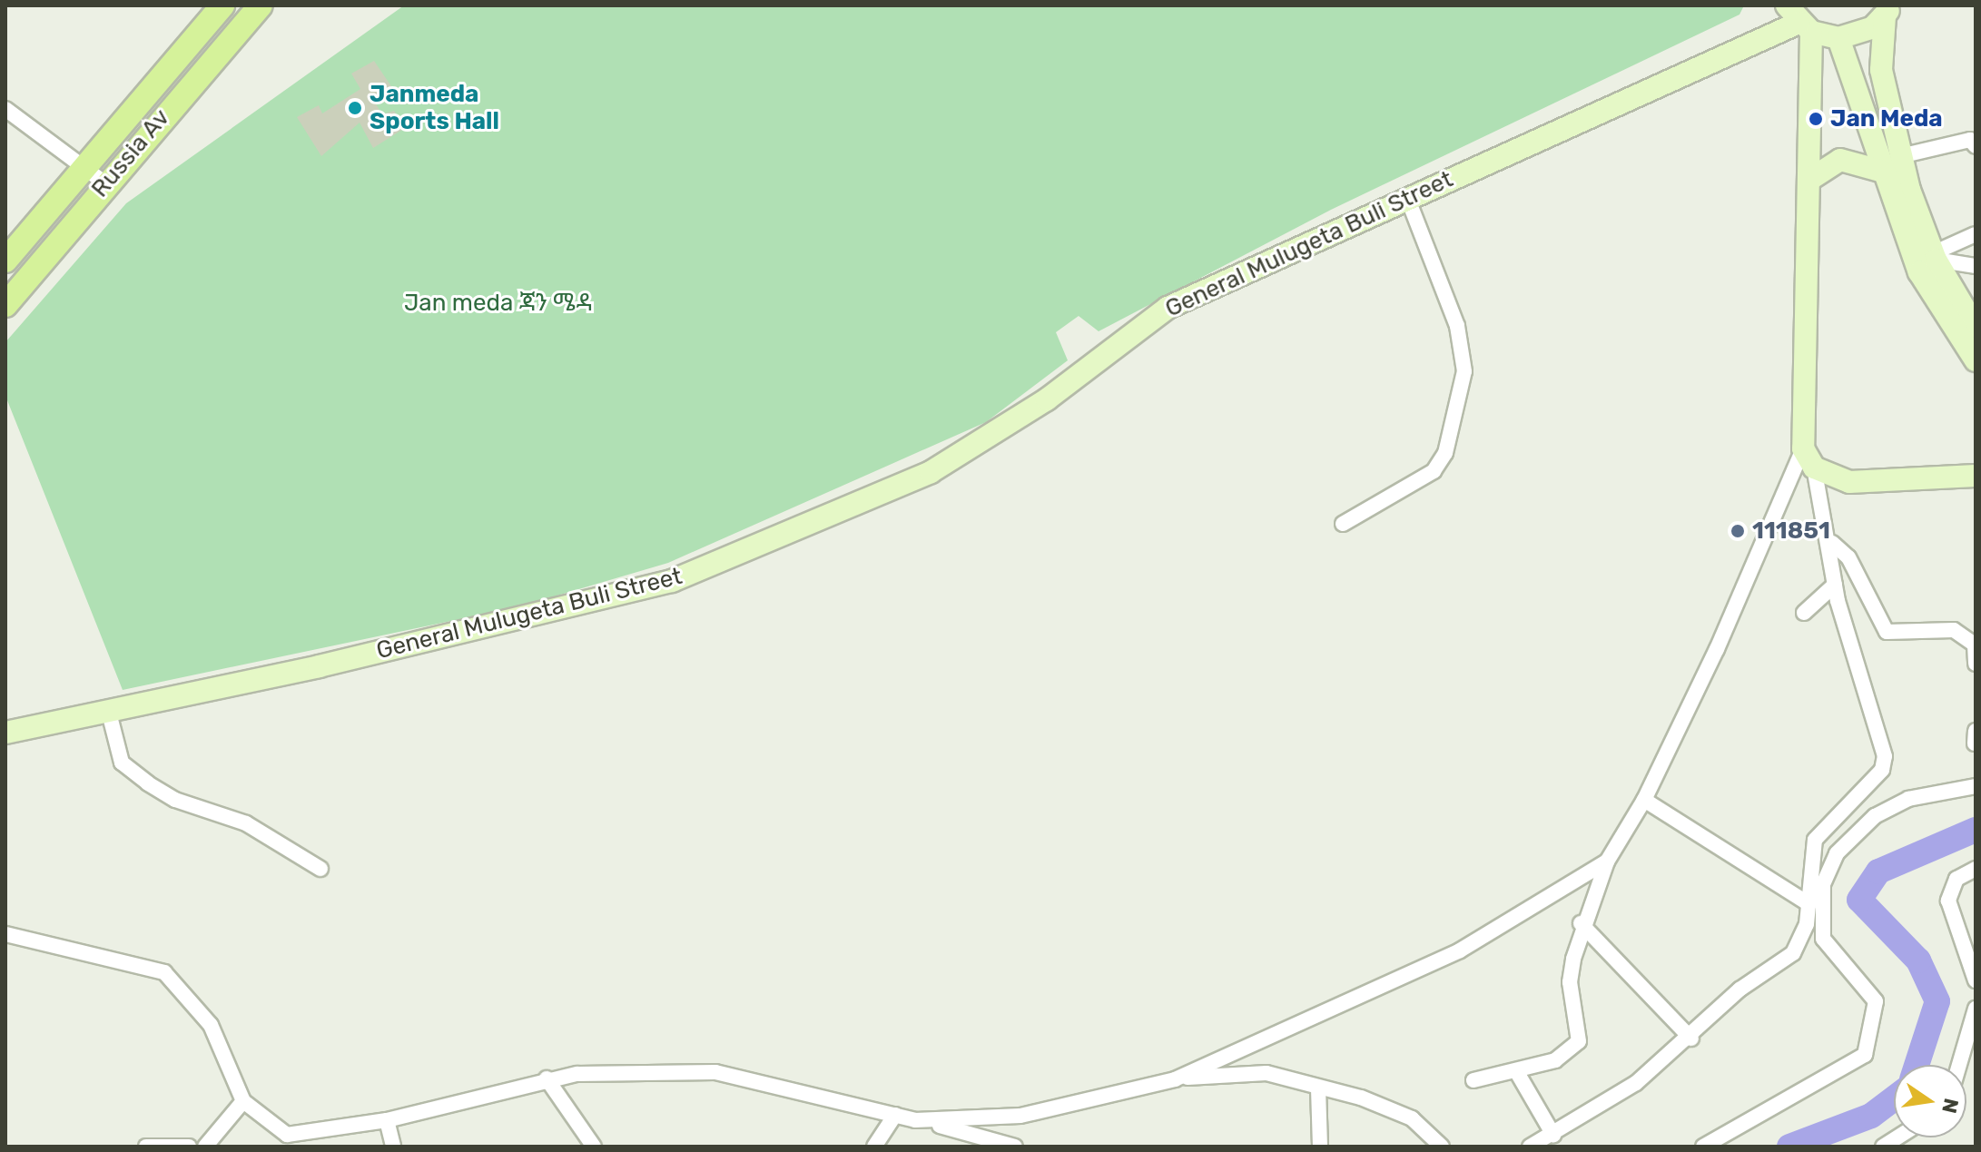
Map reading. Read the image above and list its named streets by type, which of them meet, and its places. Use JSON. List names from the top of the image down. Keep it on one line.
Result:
{"streets":{"main road":["Russia Av","General Mulugeta Buli Street"]},"parks":["Jan meda ጃን ሜዳ"],"places":["Janmeda Sports Hall","Jan Meda","111851"],"north":"right"}
